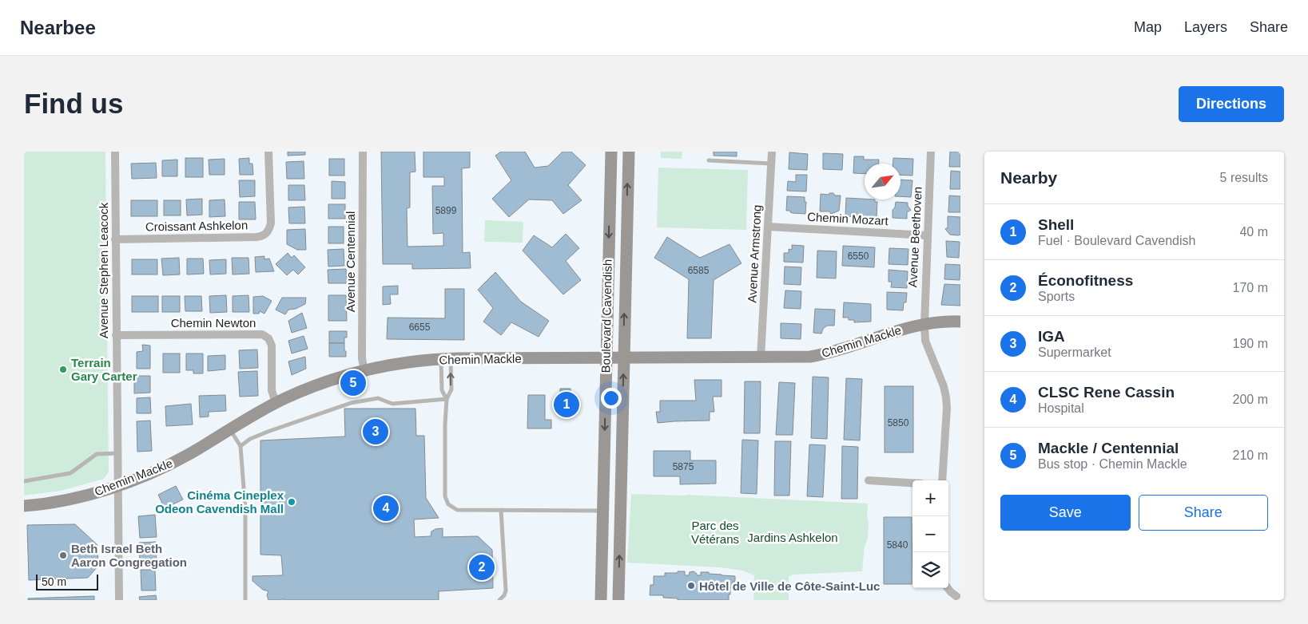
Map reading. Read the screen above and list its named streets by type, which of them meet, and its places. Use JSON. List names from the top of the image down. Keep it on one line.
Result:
{"streets":{"street":["Chemin Mozart","Croissant Ashkelon","Avenue Beethoven","Avenue Armstrong","Avenue Centennial","Avenue Stephen Leacock","Boulevard Cavendish","Chemin Newton","Chemin Mackle"]},"crossings":[["Chemin Mozart","Avenue Beethoven"],["Chemin Mozart","Avenue Armstrong"],["Croissant Ashkelon","Avenue Stephen Leacock"],["Avenue Beethoven","Chemin Mackle"],["Avenue Armstrong","Chemin Mackle"],["Avenue Centennial","Chemin Mackle"],["Avenue Stephen Leacock","Chemin Newton"],["Avenue Stephen Leacock","Chemin Mackle"],["Boulevard Cavendish","Chemin Mackle"],["Chemin Newton","Chemin Mackle"]],"parks":["Parc des Vétérans","Jardins Ashkelon"],"places":["Terrain Gary Carter","Cinéma Cineplex Odeon Cavendish Mall","Beth Israel Beth Aaron Congregation","Hôtel de Ville de Côte-Saint-Luc"],"house_numbers":["5899","6550","6585","6655","5850","5875","5840"],"scale_bar":"50 m","north":"top right","page":{"header":"Nearbee","nav":["Map","Layers","Share"],"buttons":["Directions",["Save","Share"]],"title":"Find us","heading":["Nearby","5 results"],"list":[{"mark":"1","name":"Shell","note":"Fuel · Boulevard Cavendish","value":"40 m"},{"mark":"2","name":"Éconofitness","note":"Sports","value":"170 m"},{"mark":"3","name":"IGA","note":"Supermarket","value":"190 m"},{"mark":"4","name":"CLSC Rene Cassin","note":"Hospital","value":"200 m"},{"mark":"5","name":"Mackle / Centennial","note":"Bus stop · Chemin Mackle","value":"210 m"}],"pins":["5","1","3","4","2"],"map_buttons":["+","−"],"scale":"50 m"}}
